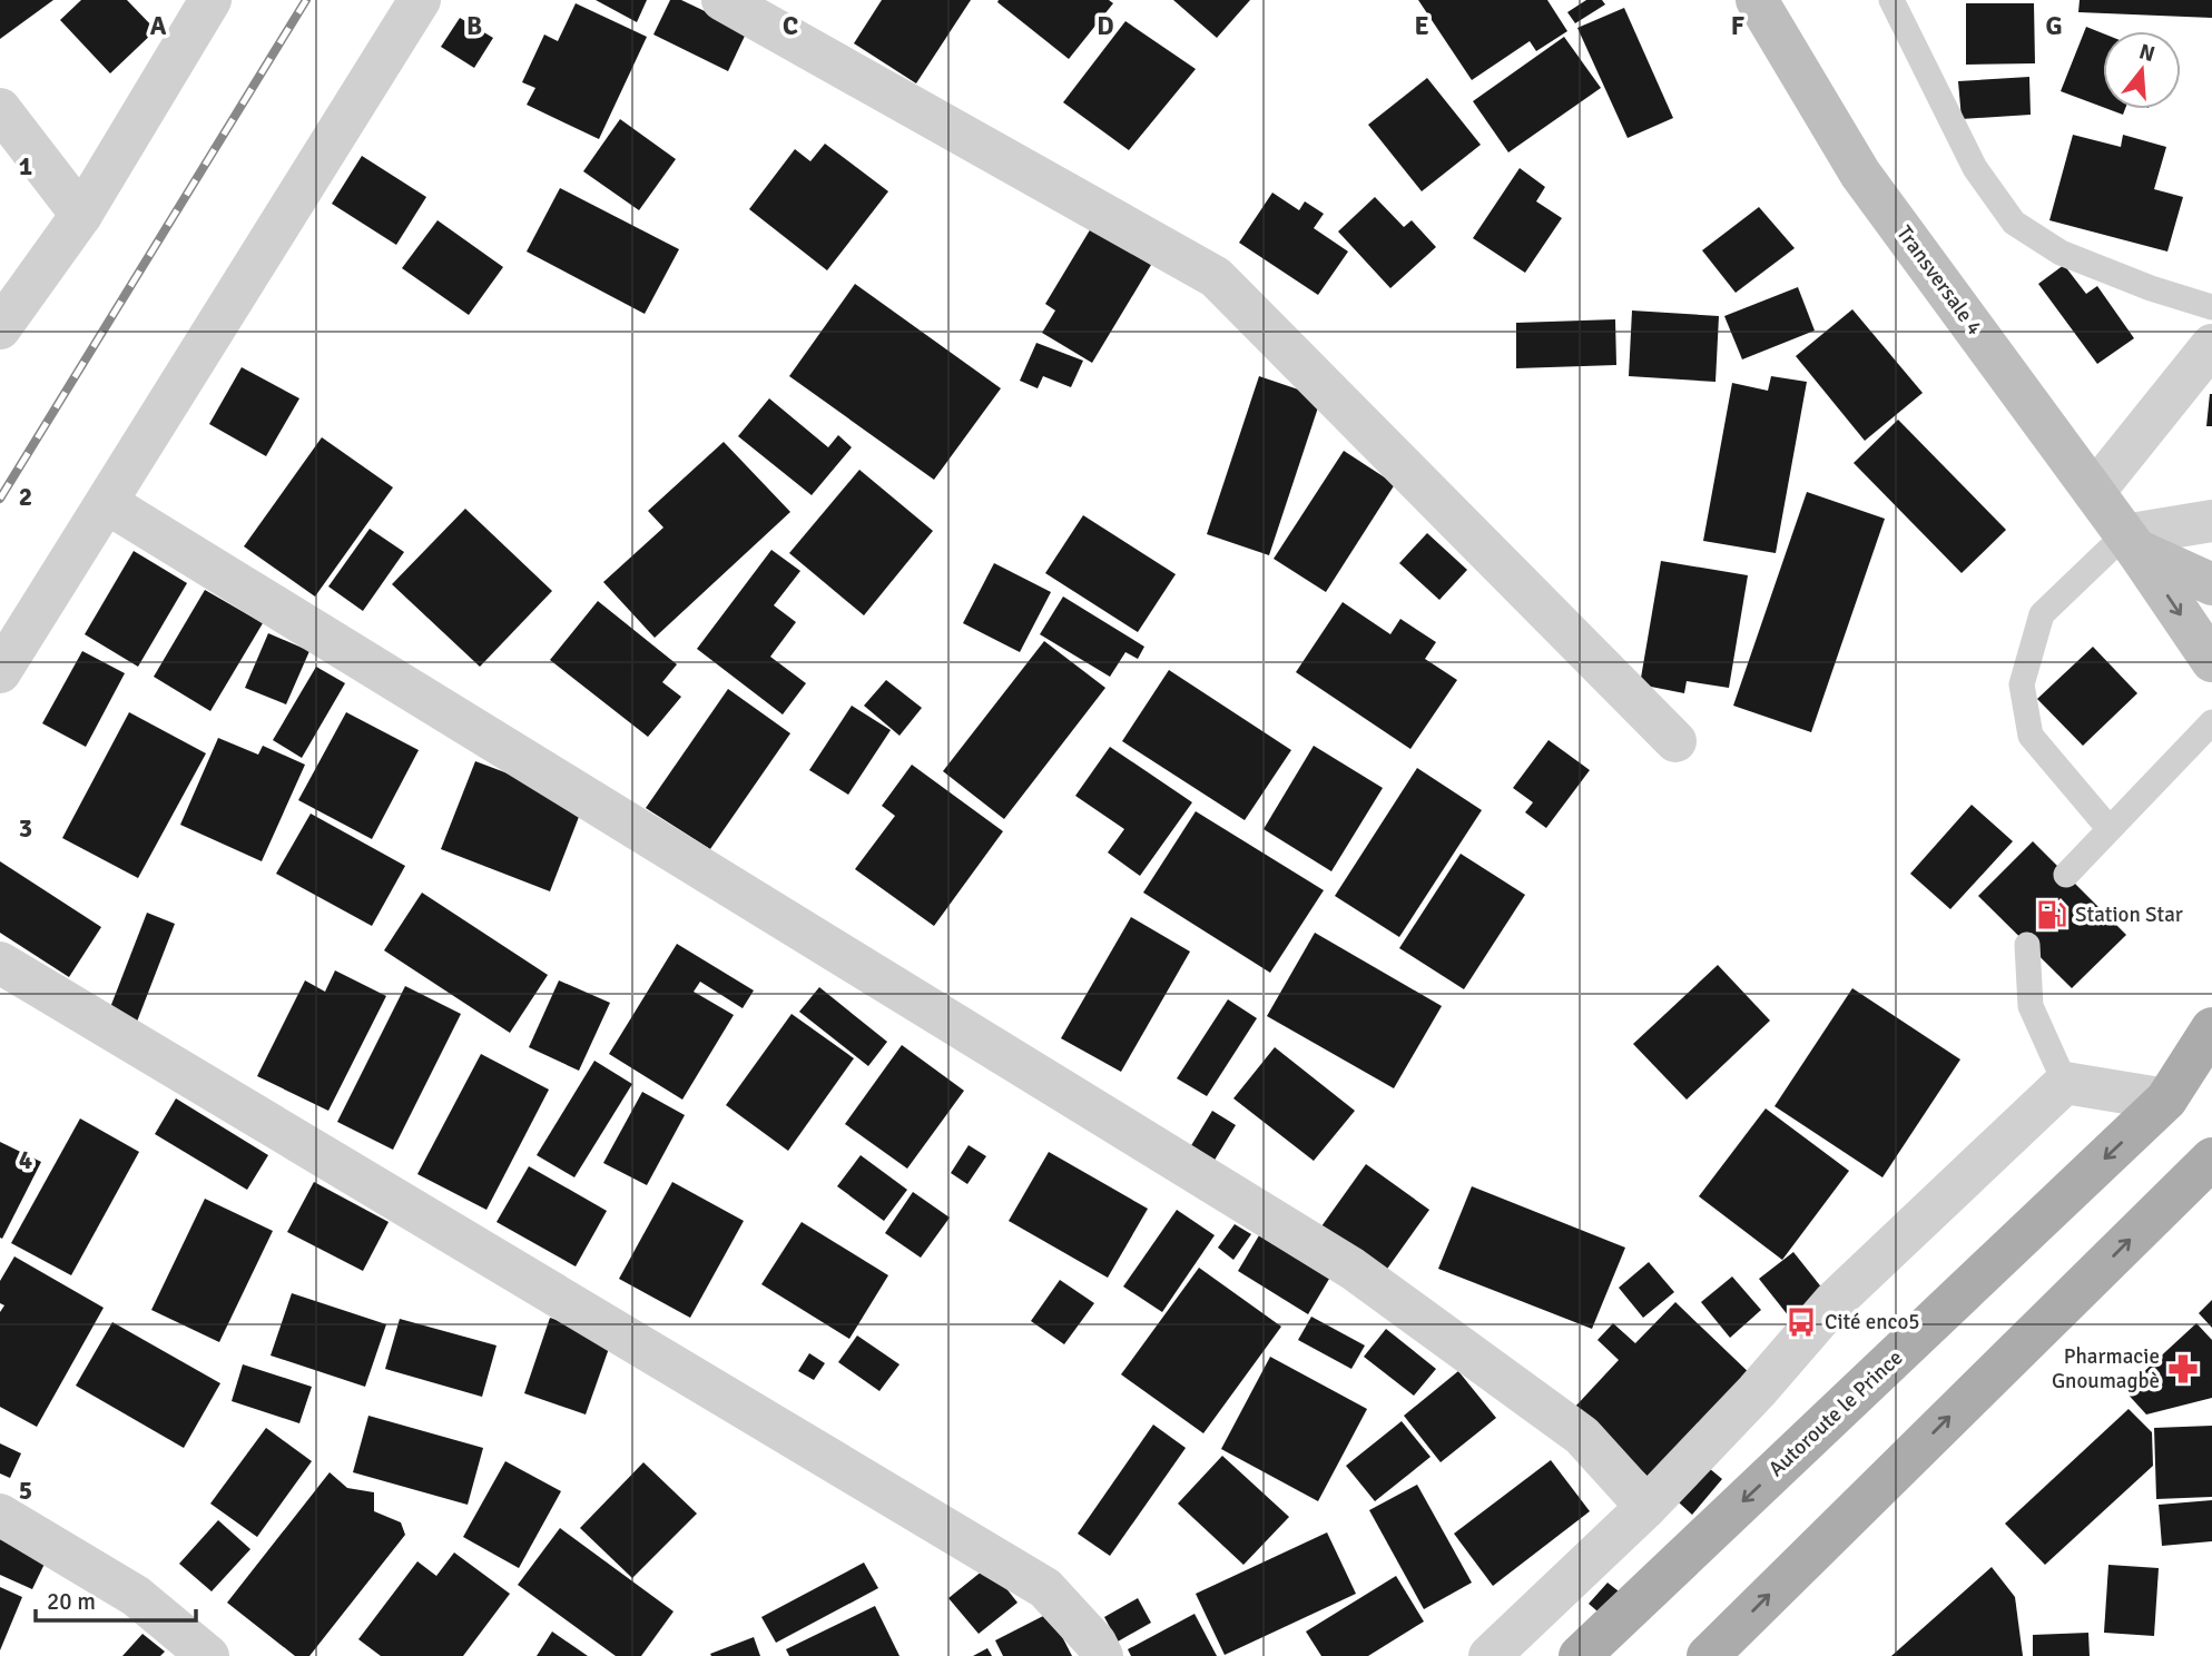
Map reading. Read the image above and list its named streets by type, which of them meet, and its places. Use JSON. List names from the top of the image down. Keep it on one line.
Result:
{"streets":{"main road":["Transversale 4","Autoroute le Prince"]},"places":{"fuel station":["Station Star"],"bus stop":["Cité enco5"],"pharmacy":["Pharmacie Gnoumagbè"]},"scale_bar":"20 m","north":"top","grid":{"columns":["A","B","C","D","E","F","G"],"rows":["1","2","3","4","5"]}}
